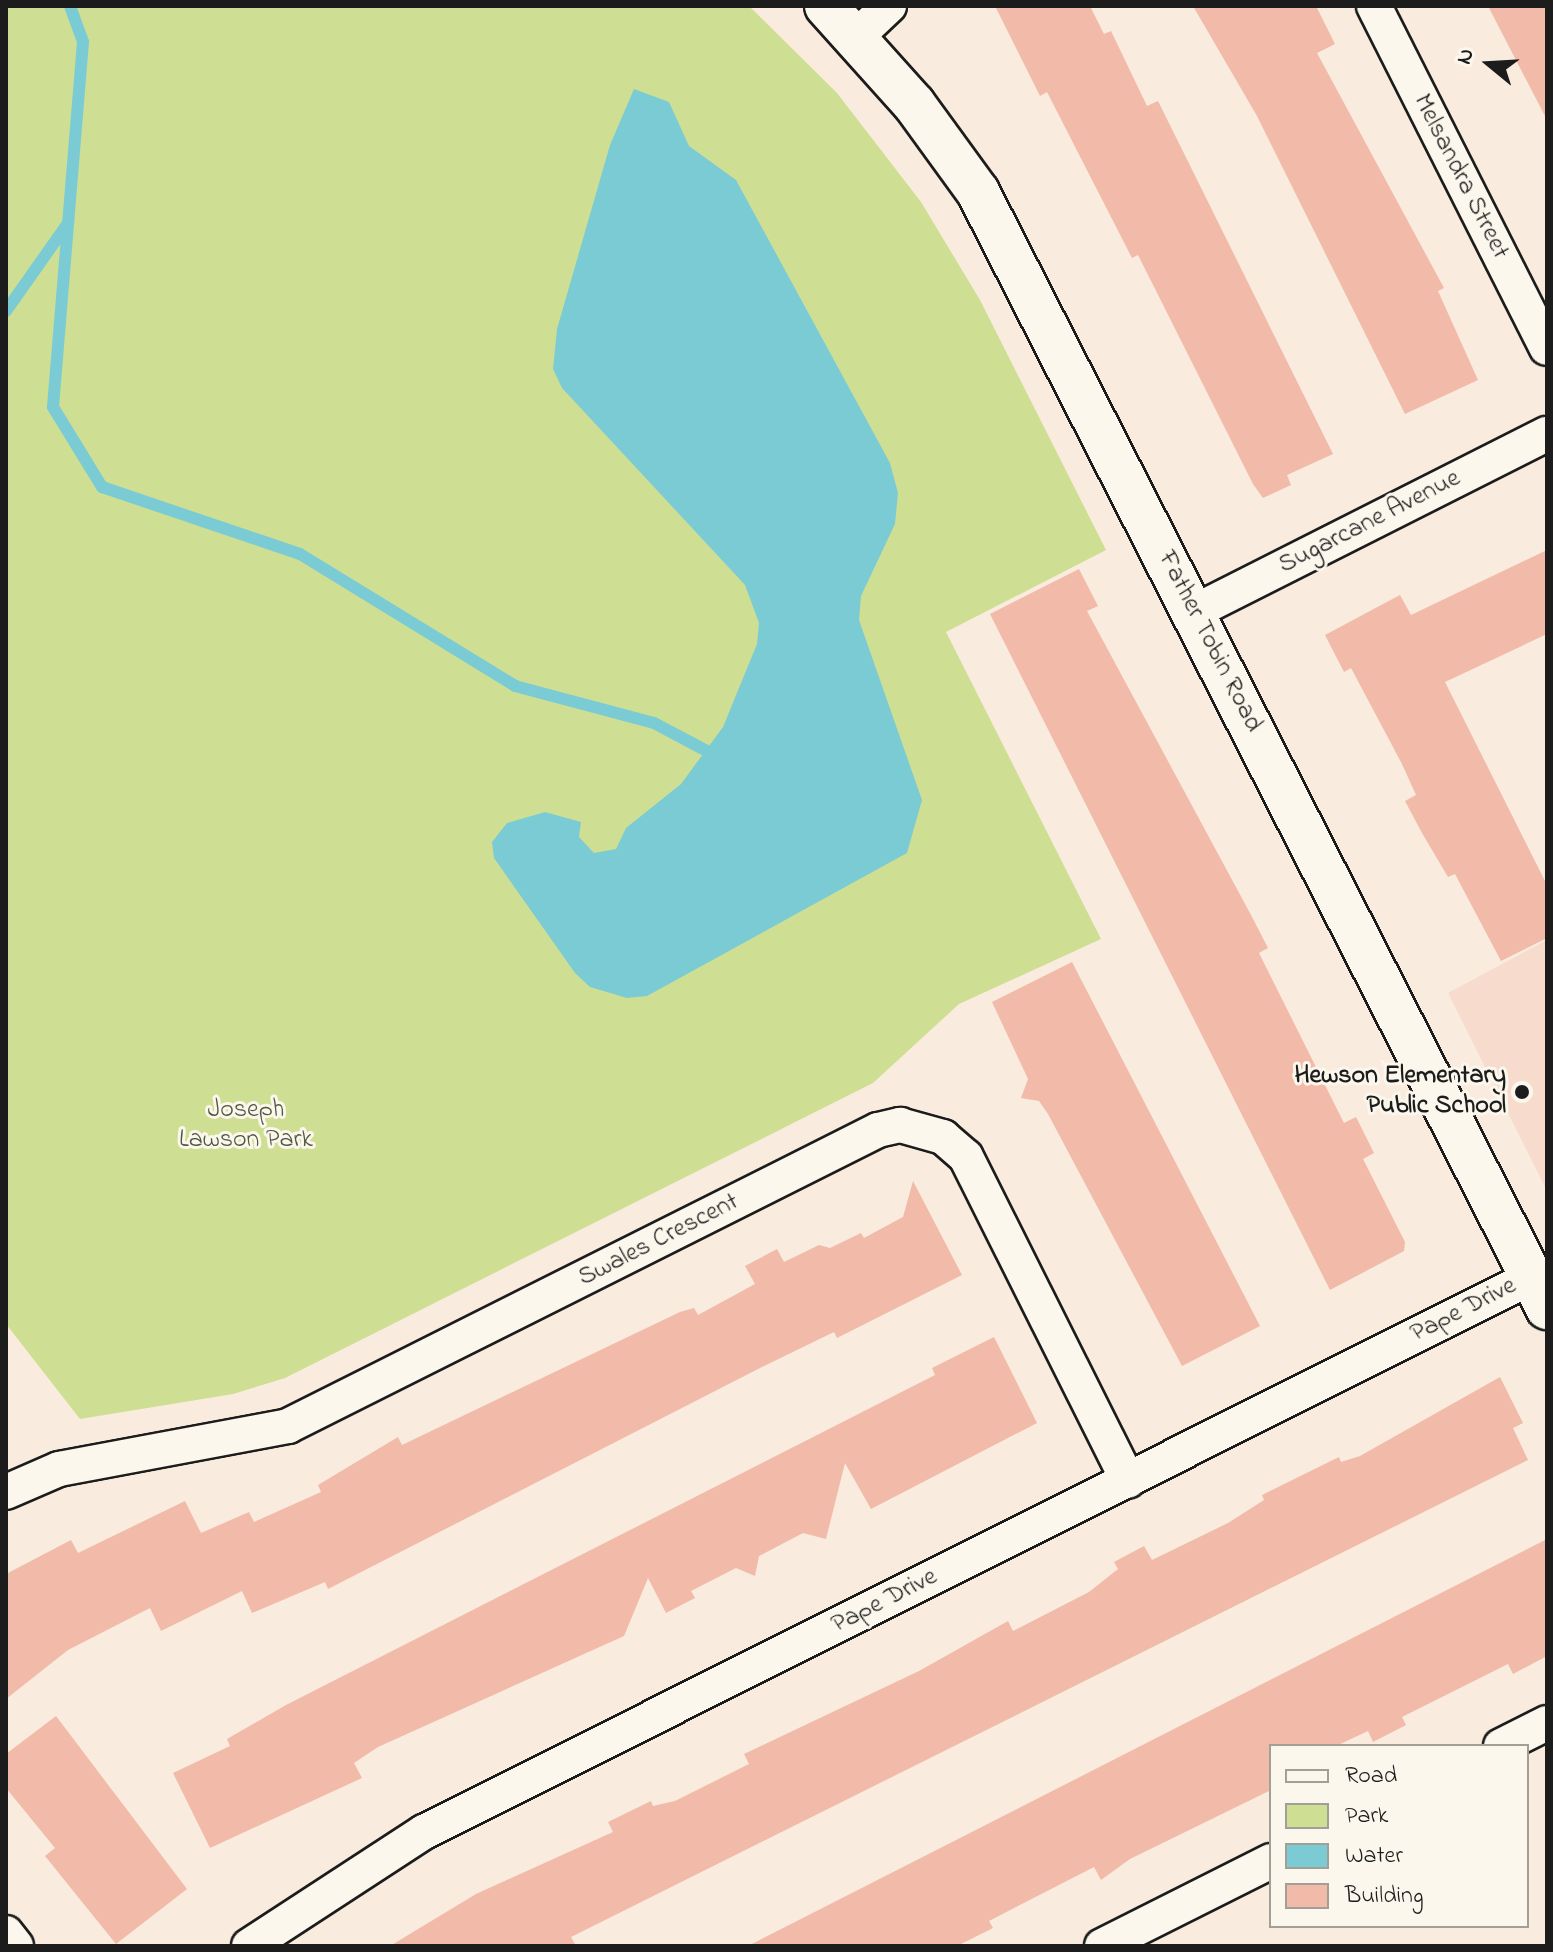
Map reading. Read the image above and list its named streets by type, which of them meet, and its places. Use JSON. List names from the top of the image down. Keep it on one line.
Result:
{"streets":{"street":["Melsandra Street","Sugarcane Avenue","Father Tobin Road","Swales Crescent","Pape Drive"]},"crossings":[["Sugarcane Avenue","Father Tobin Road"],["Father Tobin Road","Pape Drive"],["Swales Crescent","Pape Drive"]],"parks":["Joseph Lawson Park"],"places":["Hewson Elementary Public School"],"legend":["Road","Park","Water","Building"],"north":"left"}
